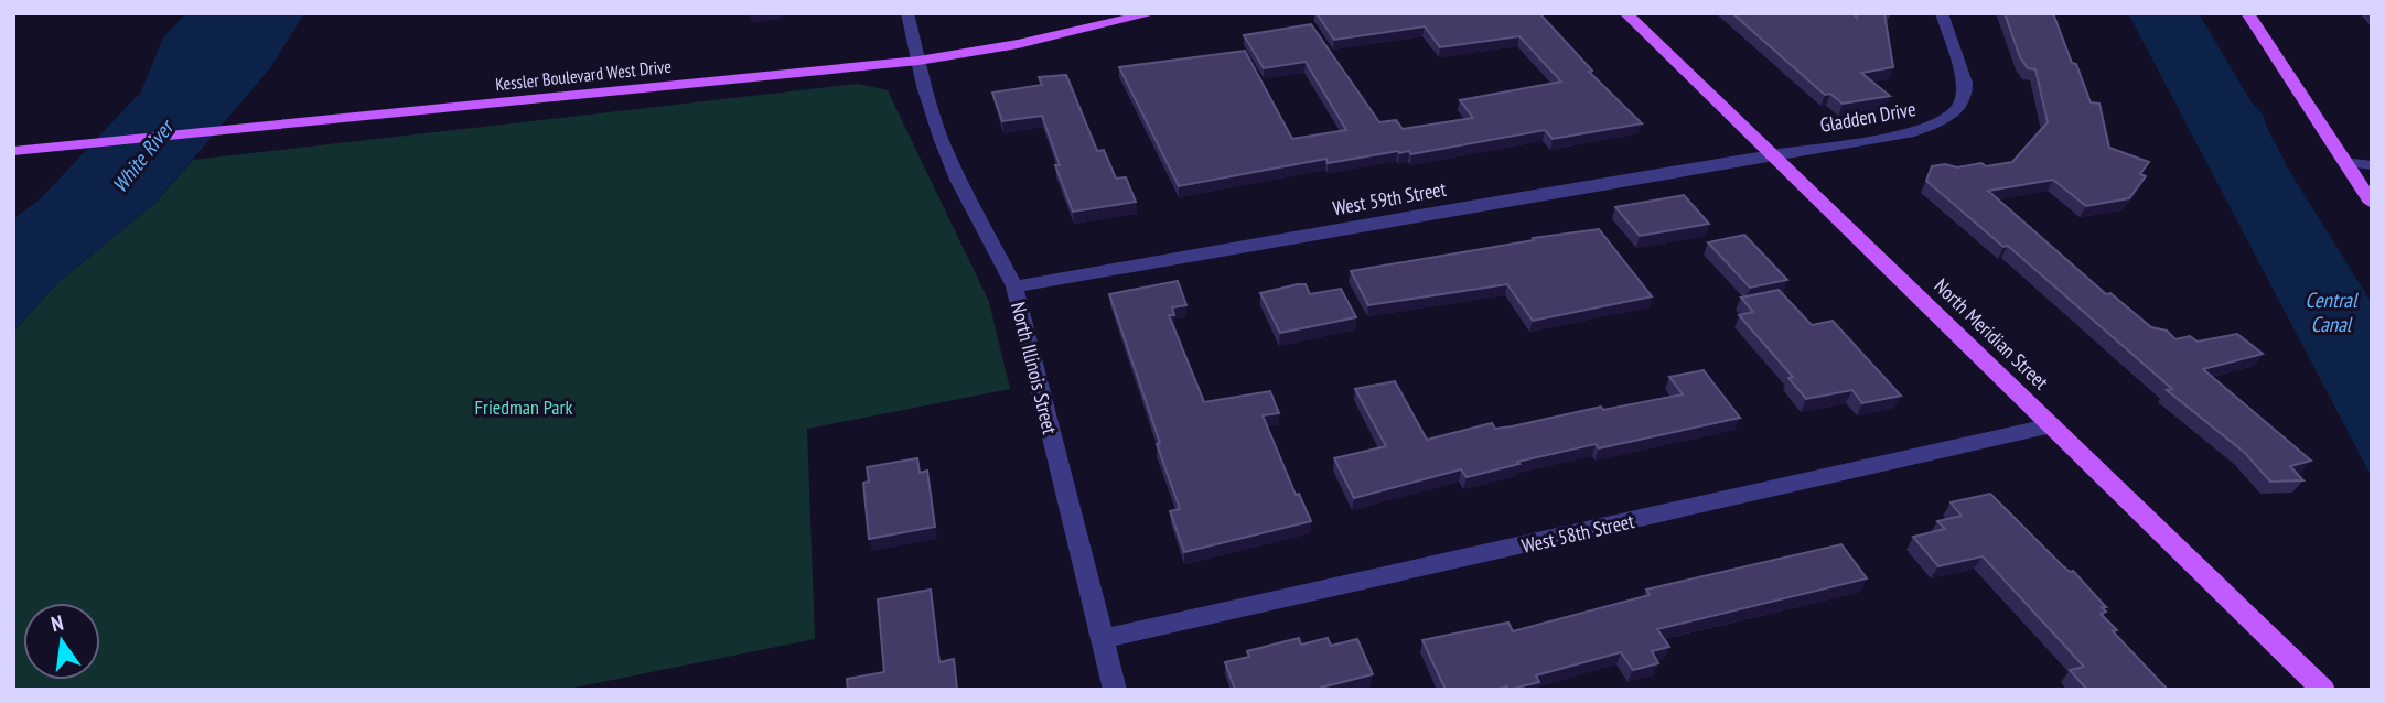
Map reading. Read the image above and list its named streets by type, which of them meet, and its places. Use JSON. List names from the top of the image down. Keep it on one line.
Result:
{"streets":{"main road":["Kessler Boulevard West Drive","North Meridian Street"],"street":["Gladden Drive","West 59th Street","North Illinois Street","West 58th Street"]},"crossings":[["Kessler Boulevard West Drive","North Illinois Street"],["Gladden Drive","West 59th Street"],["Gladden Drive","North Meridian Street"],["West 59th Street","North Meridian Street"],["West 59th Street","North Illinois Street"],["North Meridian Street","West 58th Street"],["North Illinois Street","West 58th Street"]],"water":["White River","Central Canal"],"parks":["Friedman Park"],"north":"top"}
